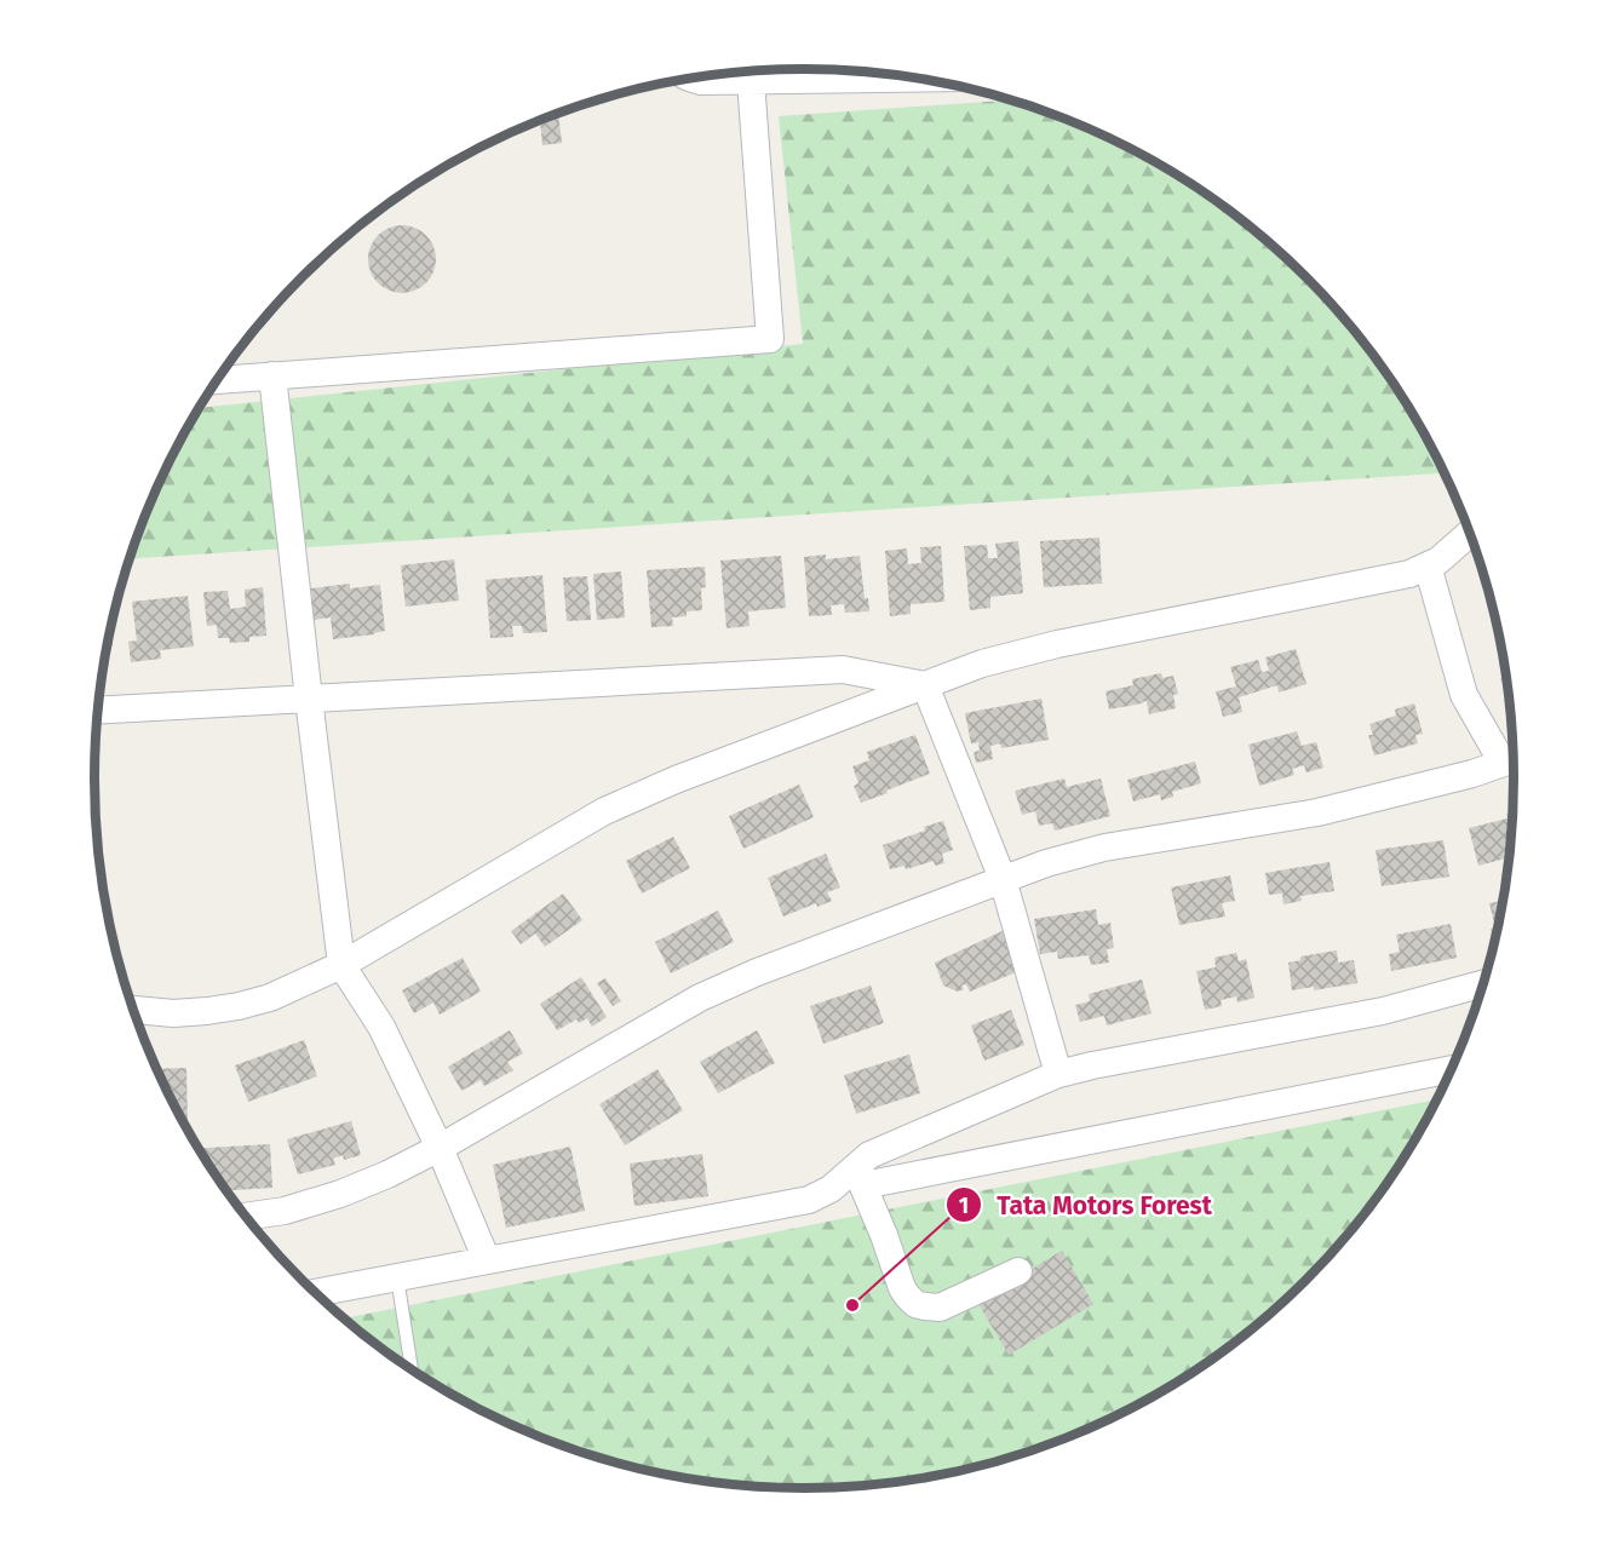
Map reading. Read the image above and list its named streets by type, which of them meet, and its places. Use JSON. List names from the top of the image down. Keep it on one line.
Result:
{"places":["Tata Motors Forest"]}
